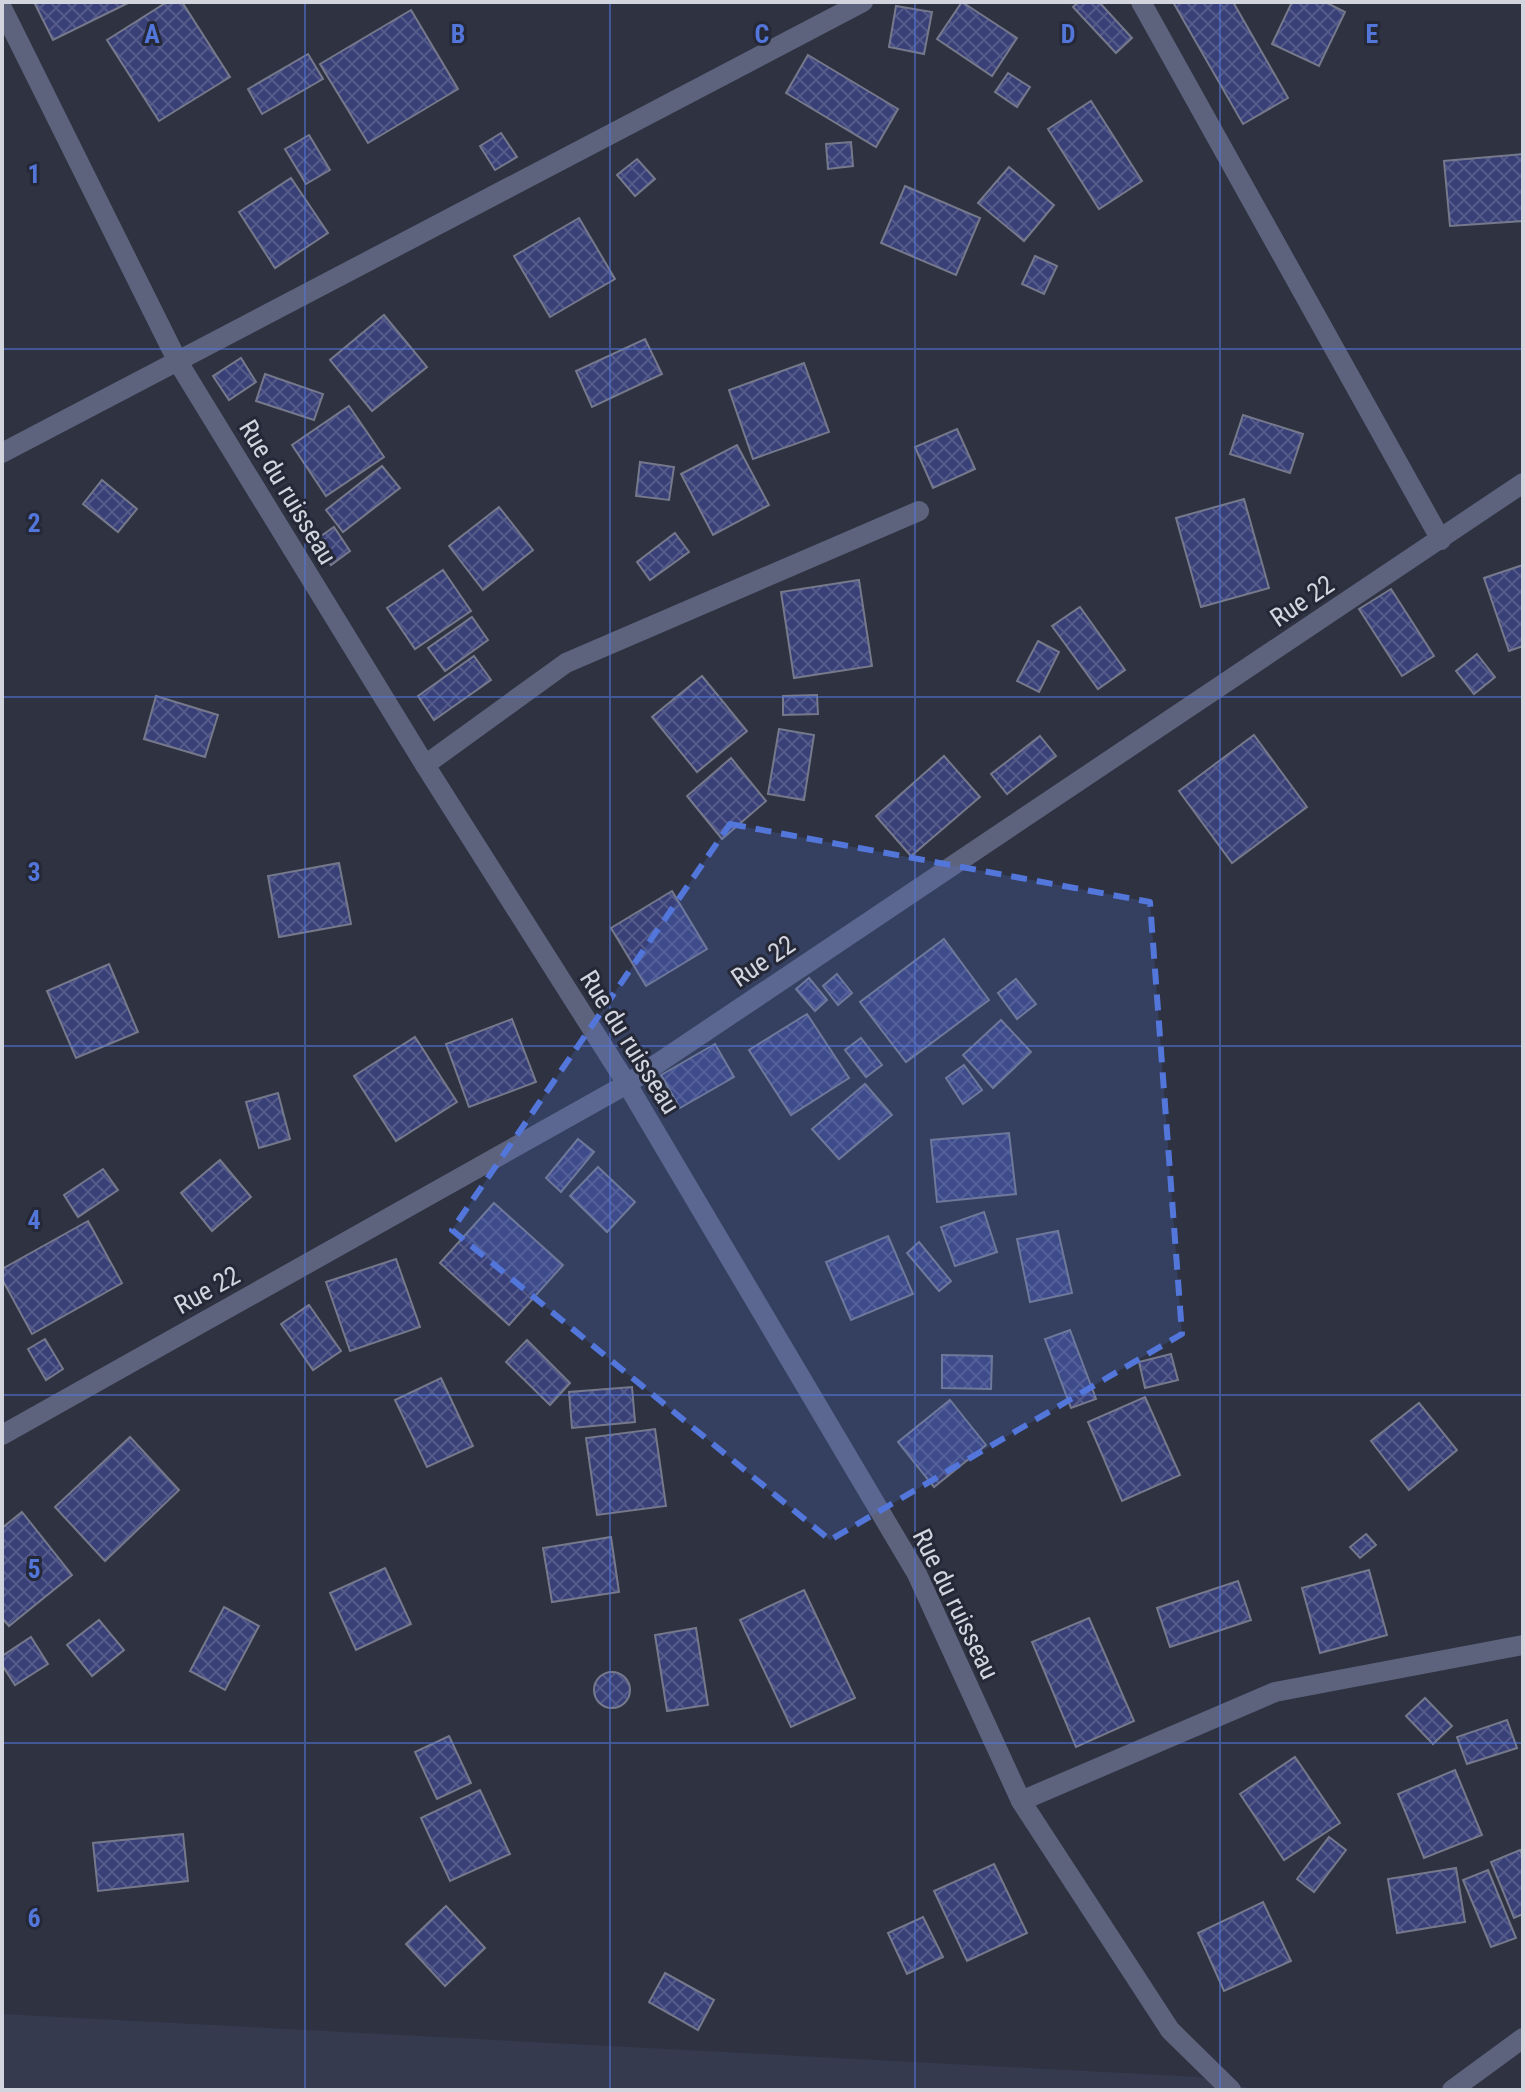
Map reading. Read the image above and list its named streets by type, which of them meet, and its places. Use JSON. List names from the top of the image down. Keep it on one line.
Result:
{"streets":{"street":["Rue du ruisseau","Rue 22"]},"crossings":[["Rue du ruisseau","Rue 22"]],"grid":{"columns":["A","B","C","D","E"],"rows":["1","2","3","4","5","6"]}}
